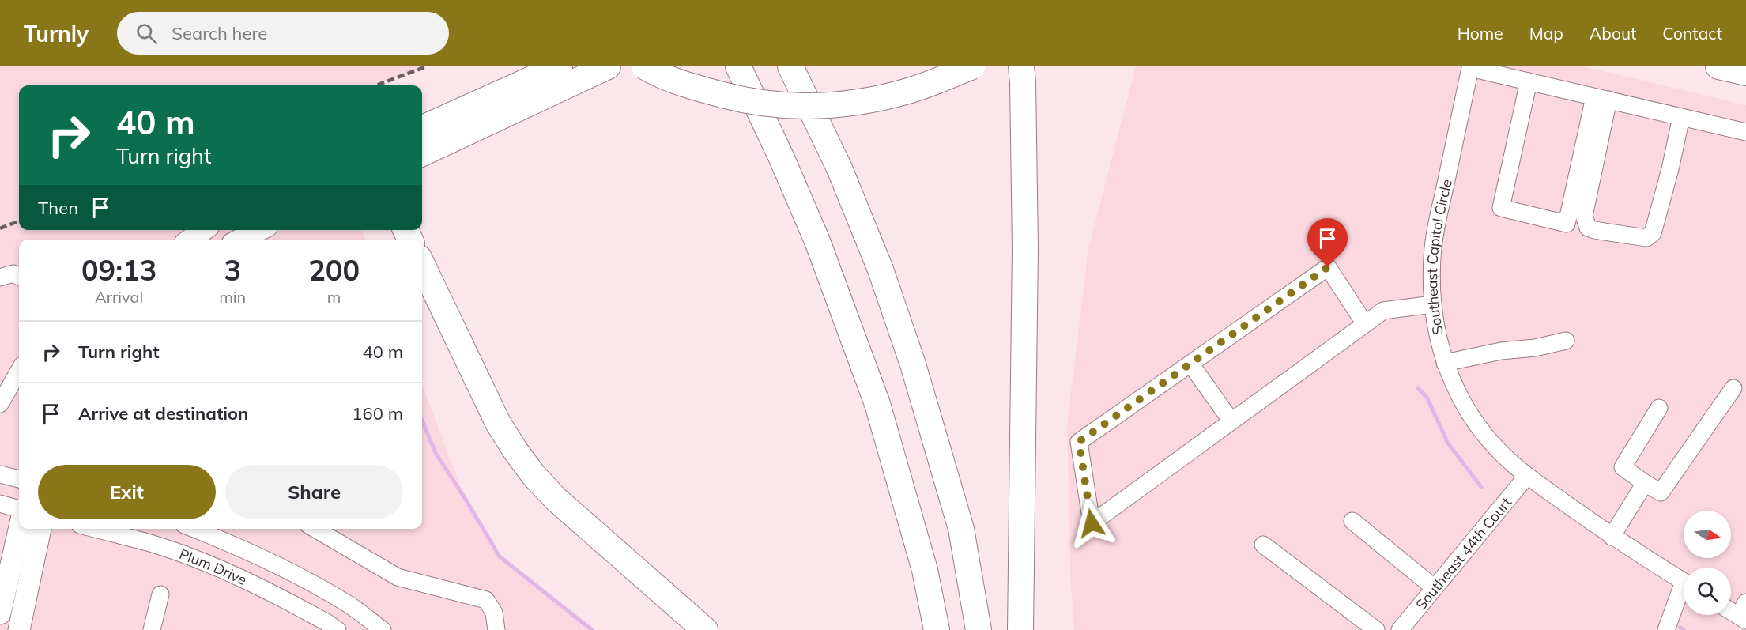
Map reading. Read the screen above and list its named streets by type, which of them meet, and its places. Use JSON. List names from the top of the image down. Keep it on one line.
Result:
{"streets":{"street":["Southeast Capitol Circle","Southeast 44th Court","Plum Drive"]},"crossings":[["Southeast Capitol Circle","Southeast 44th Court"]],"north":"right","page":{"header":"Turnly","search":"Search here","nav":["Home","Map","About","Contact"],"turn":["40 m","Turn right"],"then":"Then","eta":["09:13","Arrival","3","min","200","m"],"list":[{"name":"Turn right","value":"40 m"},{"name":"Arrive at destination","value":"160 m"}],"buttons":["Exit","Share"]}}
